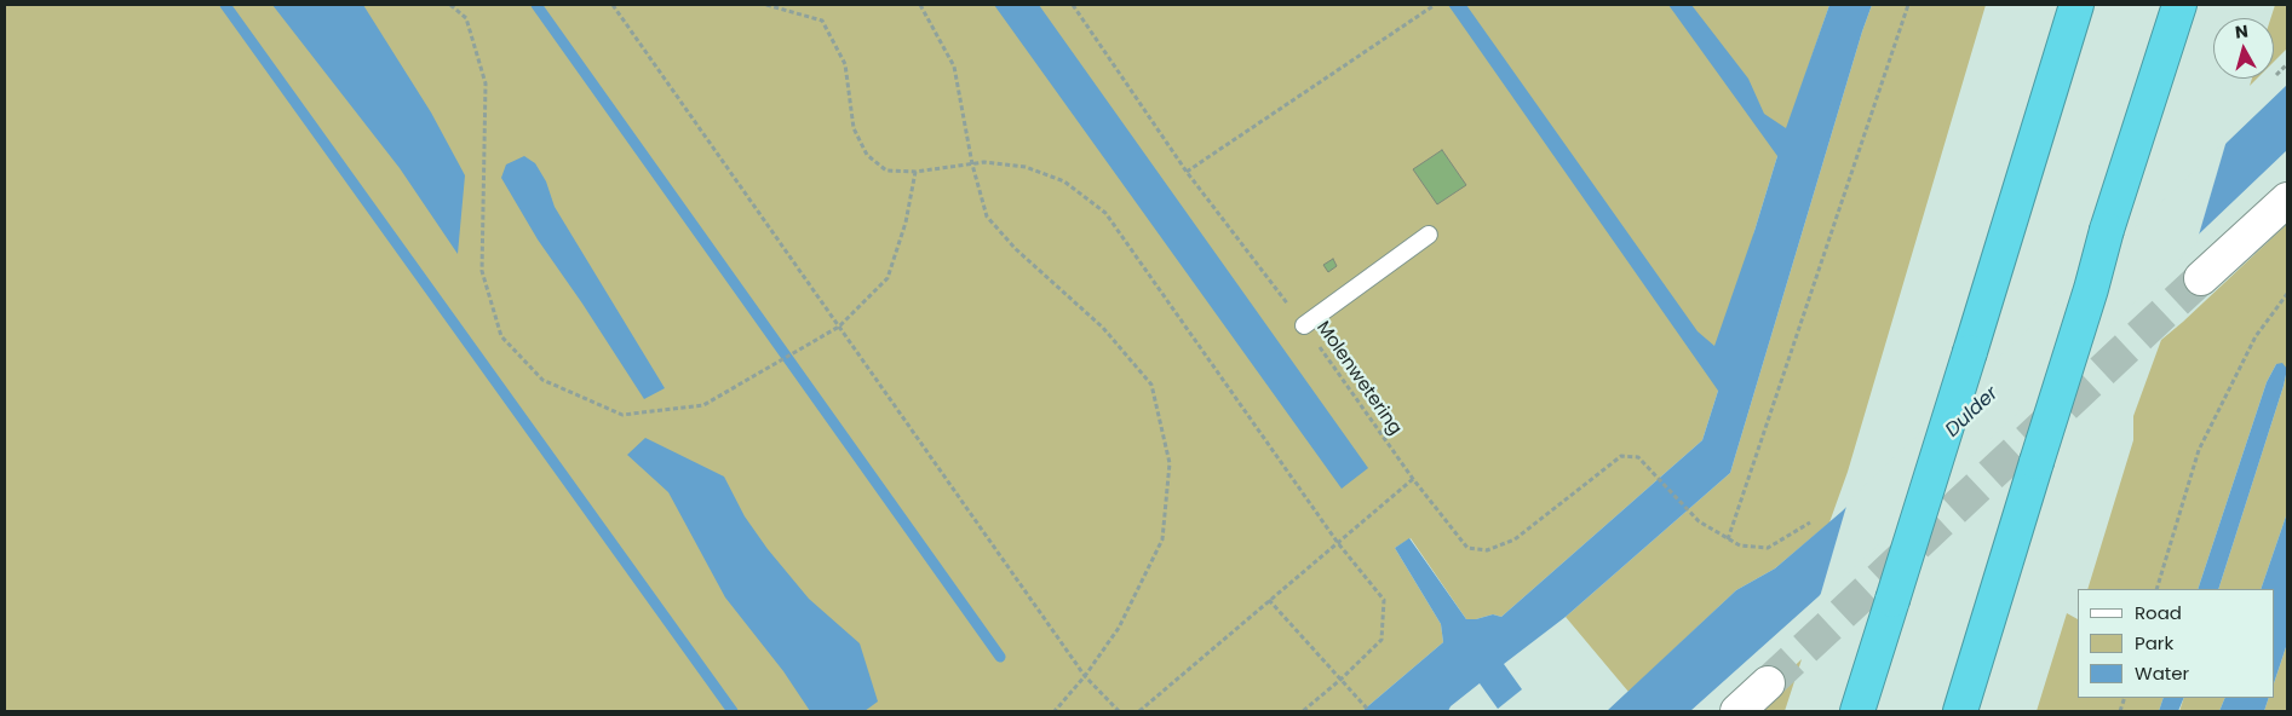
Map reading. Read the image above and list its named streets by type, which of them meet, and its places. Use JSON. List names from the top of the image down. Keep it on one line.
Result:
{"streets":{"path":["Molenwetering"]},"water":["Dulder"],"legend":["Road","Park","Water"],"north":"top"}
